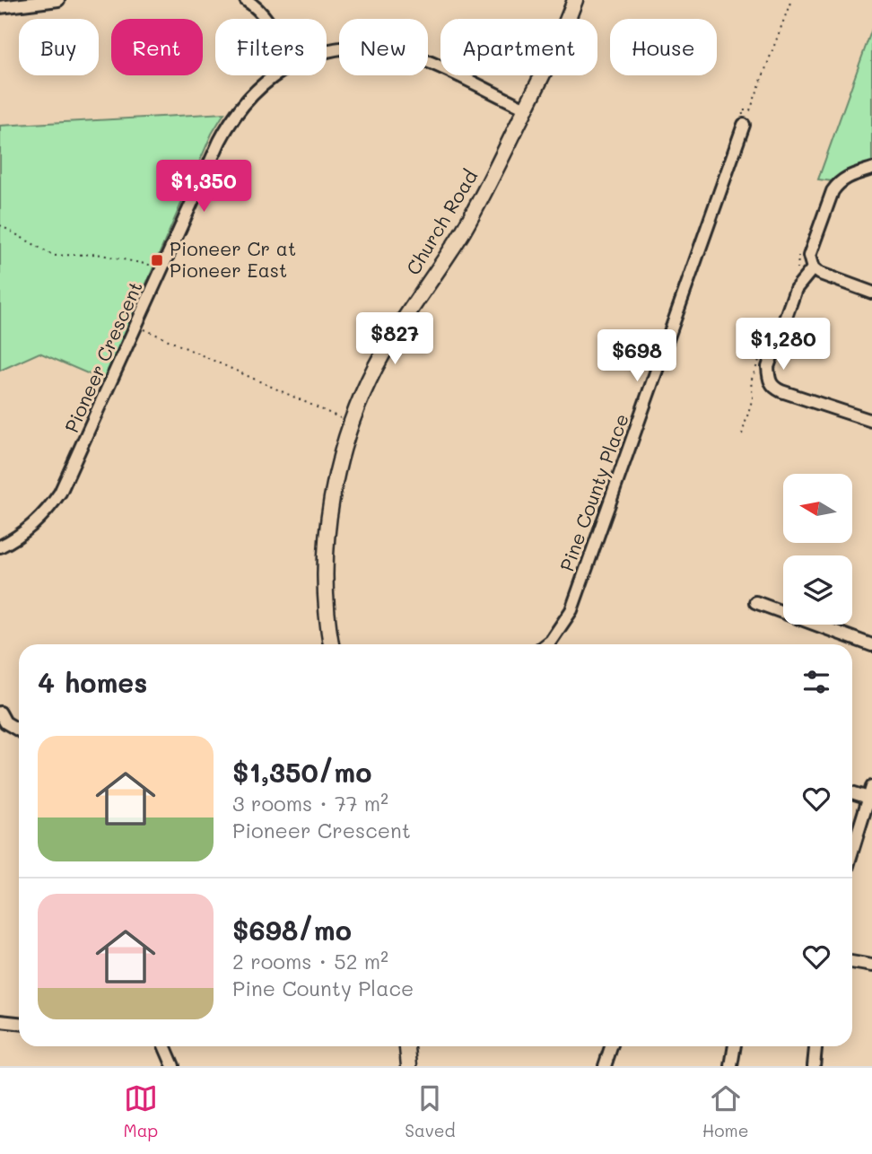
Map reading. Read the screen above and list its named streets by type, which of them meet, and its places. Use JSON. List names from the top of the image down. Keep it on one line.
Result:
{"streets":{"main road":["Church Road"],"street":["Pioneer Crescent","Pine County Place"]},"crossings":[["Church Road","Pioneer Crescent"]],"places":{"transit":["Pioneer Cr at Pioneer East"]},"north":"left","page":{"chip":["Buy","Rent","Filters","New","Apartment","House"],"price":["$1,350","$827","$1,280","$698"],"heading":"4 homes","list":[{"name":"$1,350/mo","note":"3 rooms · 77 m² · Pioneer Crescent"},{"name":"$698/mo","note":"2 rooms · 52 m² · Pine County Place"}],"tabs":["Map","Saved","Home"]}}
